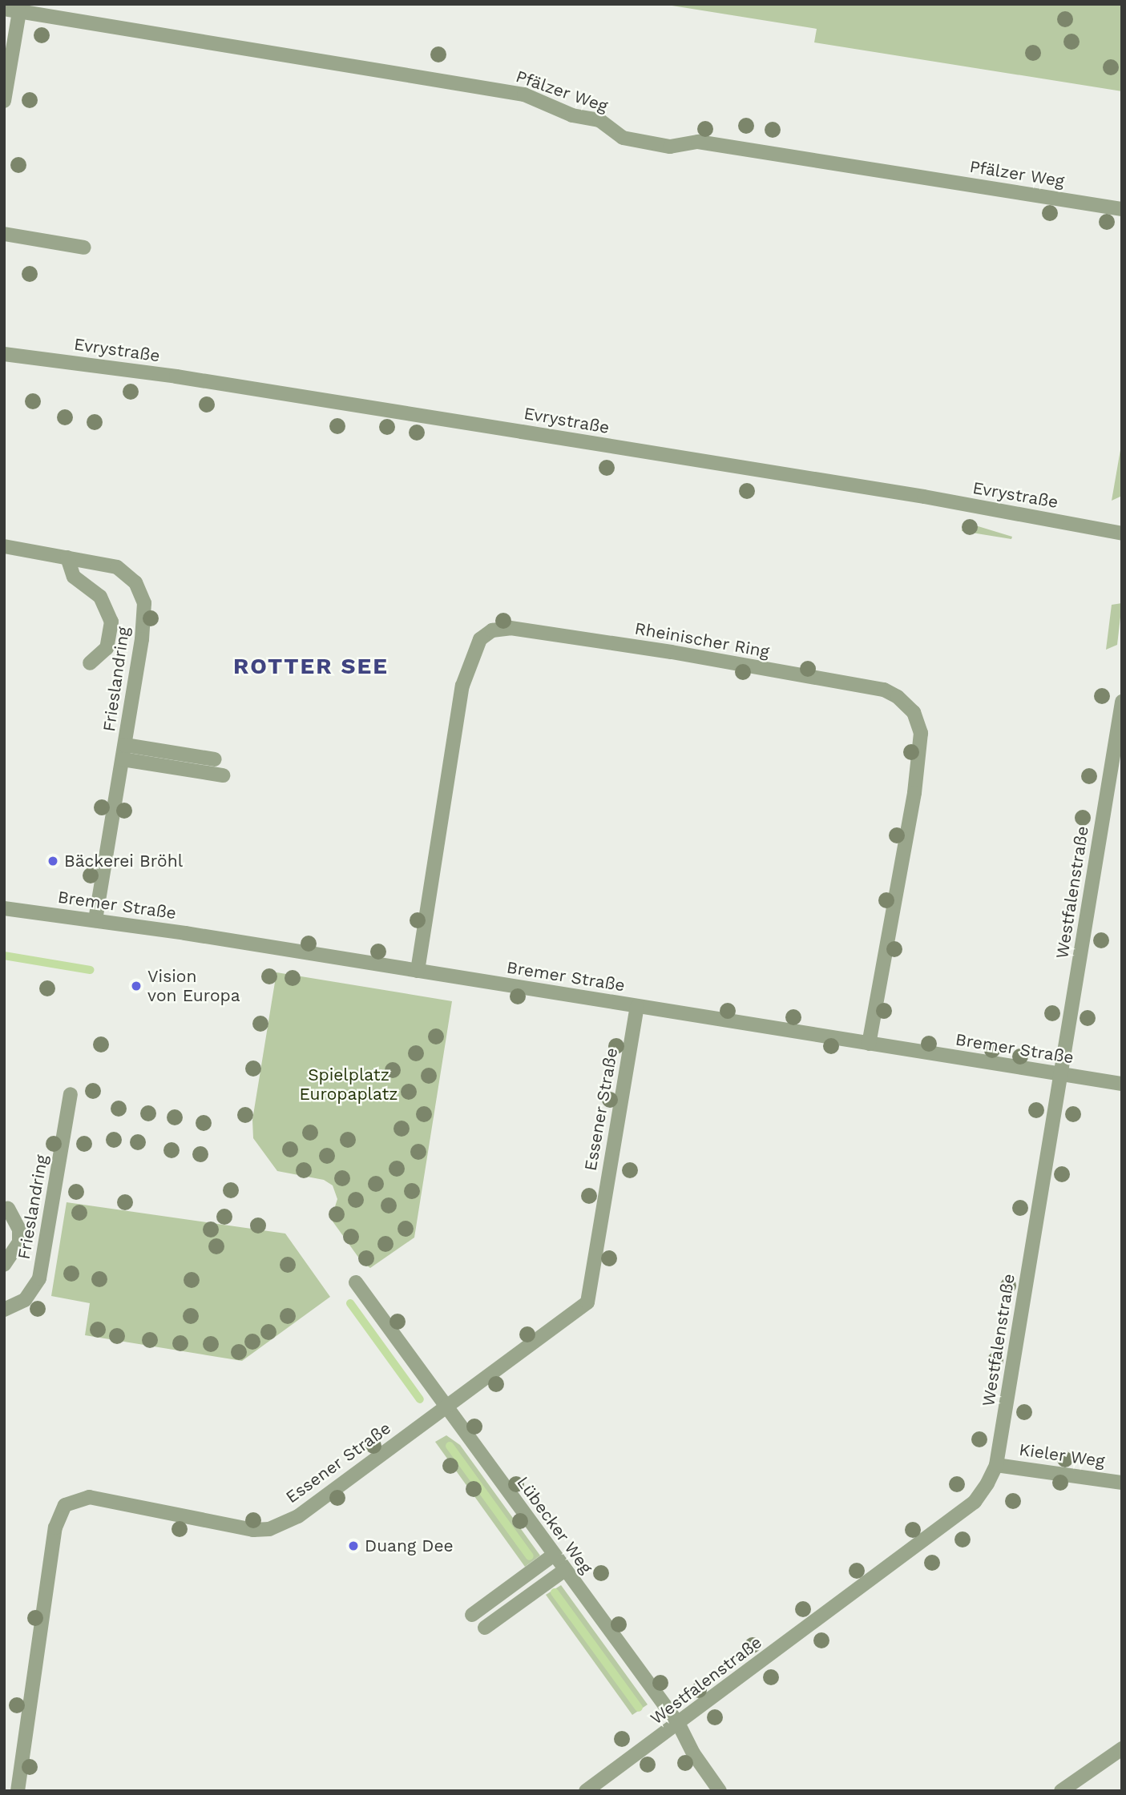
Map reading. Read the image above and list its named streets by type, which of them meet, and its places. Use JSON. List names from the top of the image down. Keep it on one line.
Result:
{"streets":{"street":["Pfälzer Weg","Evrystraße","Rheinischer Ring","Frieslandring","Westfalenstraße","Bremer Straße","Essener Straße","Kieler Weg","Lübecker Weg"]},"crossings":[["Rheinischer Ring","Bremer Straße"],["Frieslandring","Bremer Straße"],["Westfalenstraße","Bremer Straße"],["Westfalenstraße","Kieler Weg"],["Westfalenstraße","Lübecker Weg"],["Bremer Straße","Essener Straße"],["Essener Straße","Lübecker Weg"]],"districts":["ROTTER SEE"],"parks":["Spielplatz Europaplatz"],"places":["Bäckerei Bröhl","Vision von Europa","Duang Dee"]}
